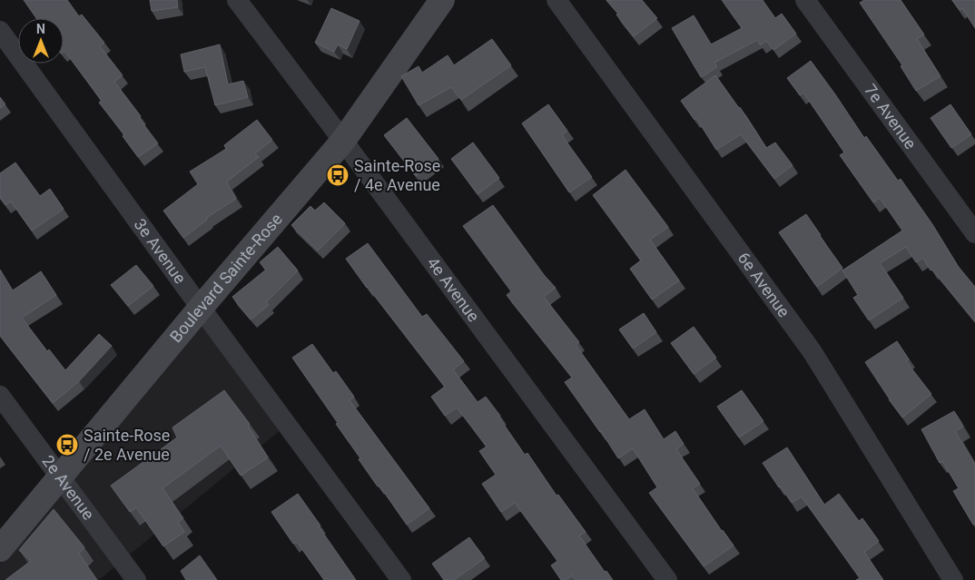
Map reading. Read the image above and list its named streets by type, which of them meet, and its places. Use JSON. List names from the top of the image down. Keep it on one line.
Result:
{"streets":{"street":["7e Avenue","3e Avenue","Boulevard Sainte-Rose","6e Avenue","4e Avenue","2e Avenue"]},"crossings":[["3e Avenue","Boulevard Sainte-Rose"],["Boulevard Sainte-Rose","4e Avenue"],["Boulevard Sainte-Rose","2e Avenue"]],"places":{"bus stop":["Sainte-Rose / 4e Avenue","Sainte-Rose / 2e Avenue"]},"north":"top"}
